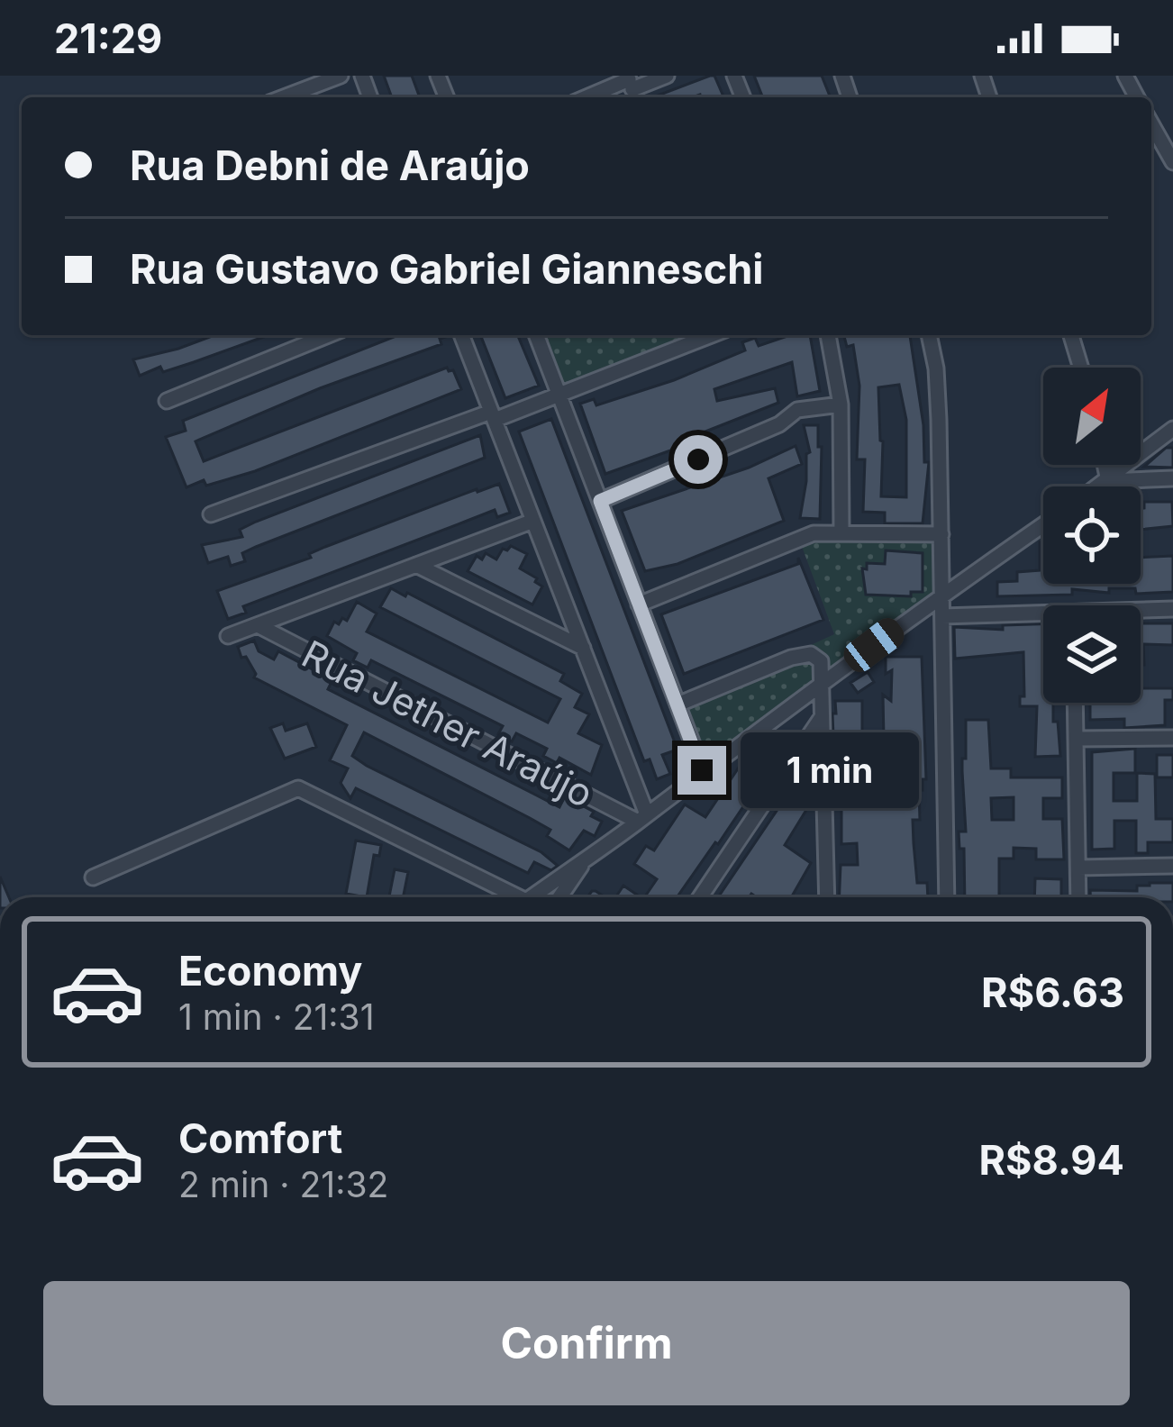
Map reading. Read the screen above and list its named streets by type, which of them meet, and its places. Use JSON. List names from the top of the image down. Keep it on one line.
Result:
{"streets":{"street":["Rua Jether Araújo"]},"north":"top right","page":{"status":"21:29","banner":["Rua Debni de Araújo","Rua Gustavo Gabriel Gianneschi"],"bubble":"1 min","list":[{"name":"Economy","note":"1 min · 21:31","value":"R$6.63"},{"name":"Comfort","note":"2 min · 21:32","value":"R$8.94"}],"buttons":"Confirm"}}
